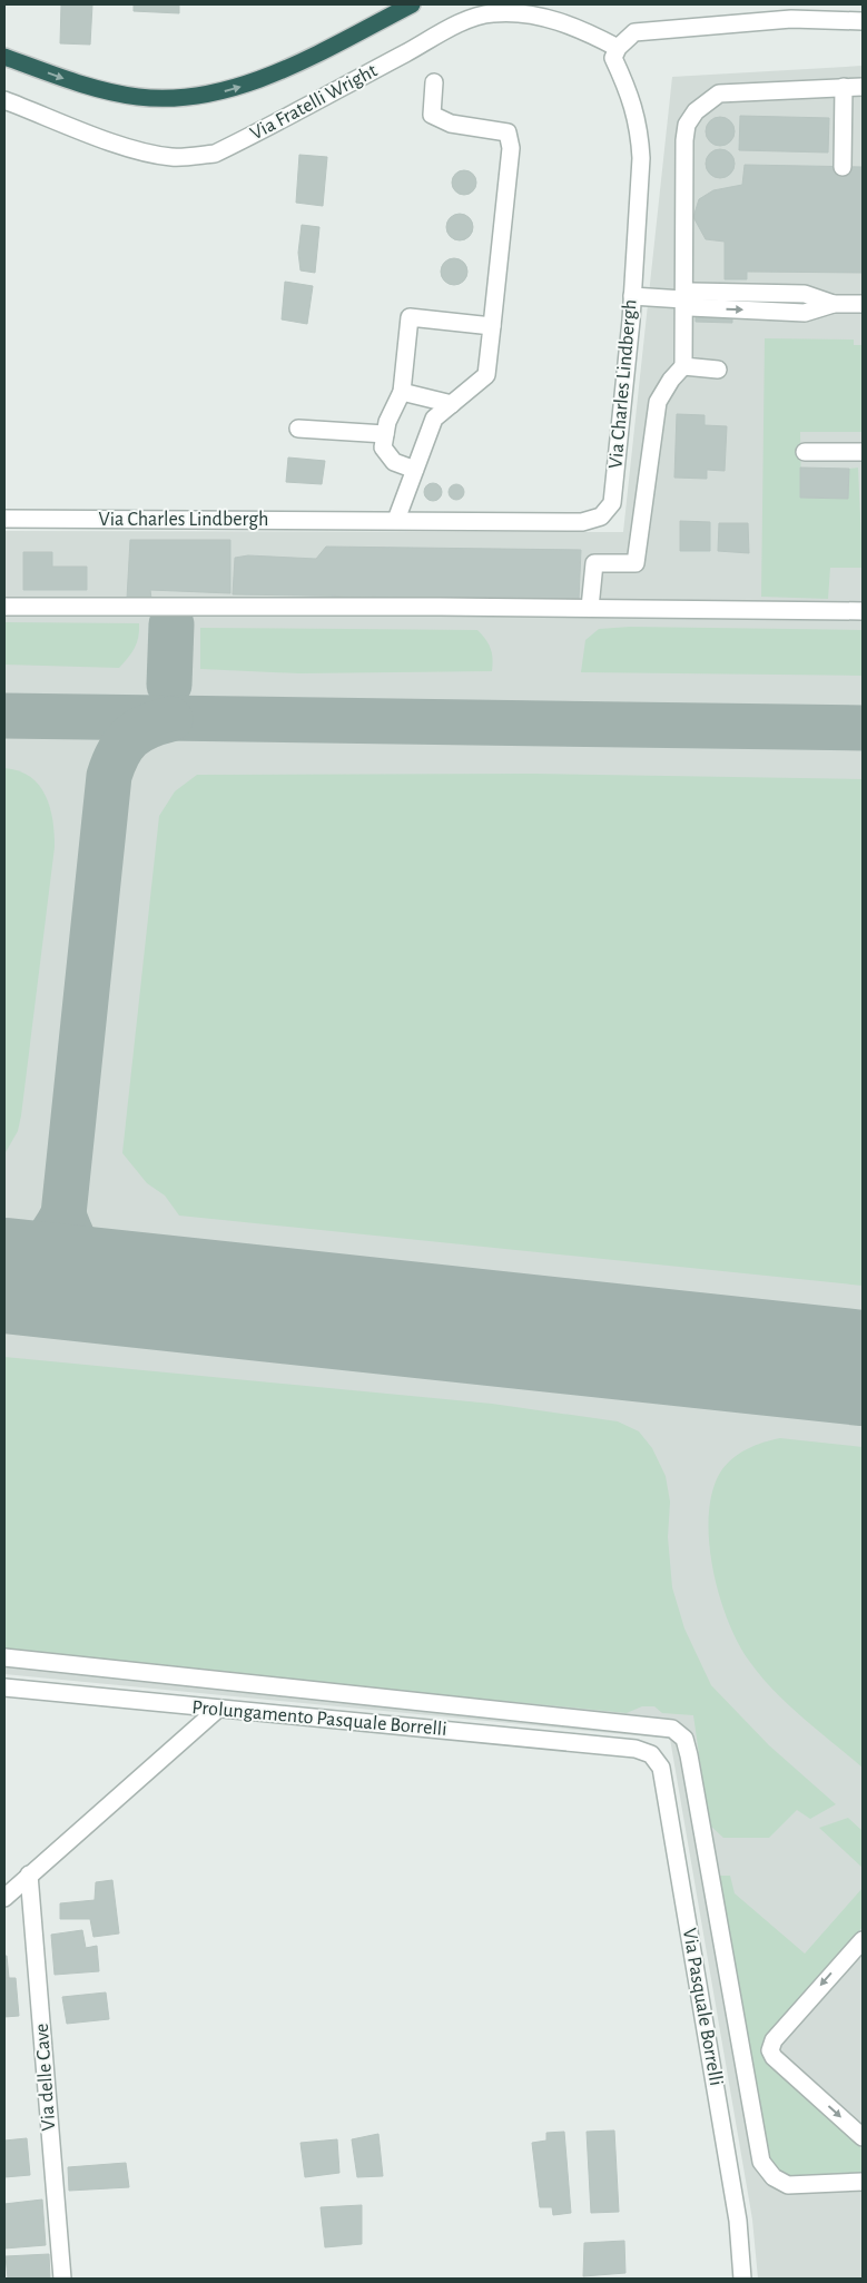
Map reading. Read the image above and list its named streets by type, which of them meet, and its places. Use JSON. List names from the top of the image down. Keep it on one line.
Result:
{"streets":{"street":["Via Fratelli Wright","Via Charles Lindbergh","Prolungamento Pasquale Borrelli","Via Pasquale Borrelli","Via delle Cave"]},"crossings":[["Via Fratelli Wright","Via Charles Lindbergh"],["Prolungamento Pasquale Borrelli","Via Pasquale Borrelli"]]}
